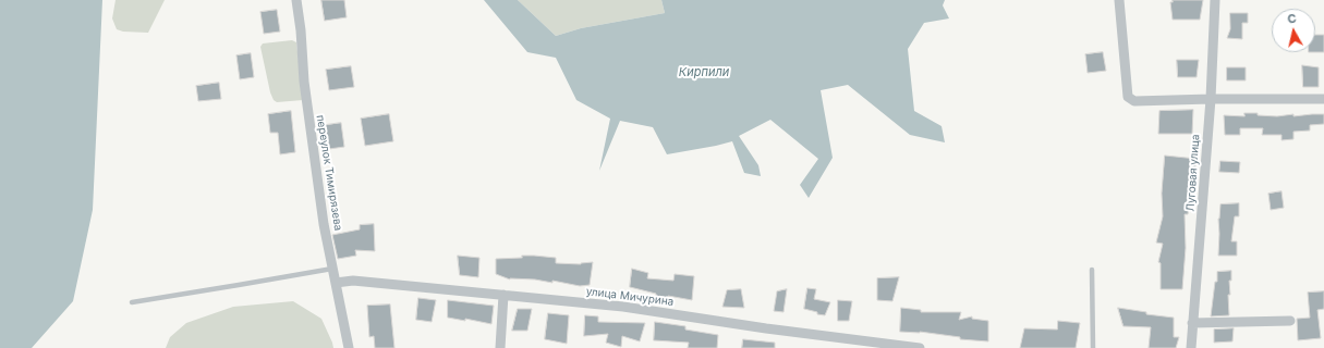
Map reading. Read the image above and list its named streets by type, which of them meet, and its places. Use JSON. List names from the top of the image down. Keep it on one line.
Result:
{"streets":{"street":["переулок Тимирязева","Луговая улица","улица Мичурина"]},"crossings":[["переулок Тимирязева","улица Мичурина"]],"water":["Кирпили"],"north":"top"}
